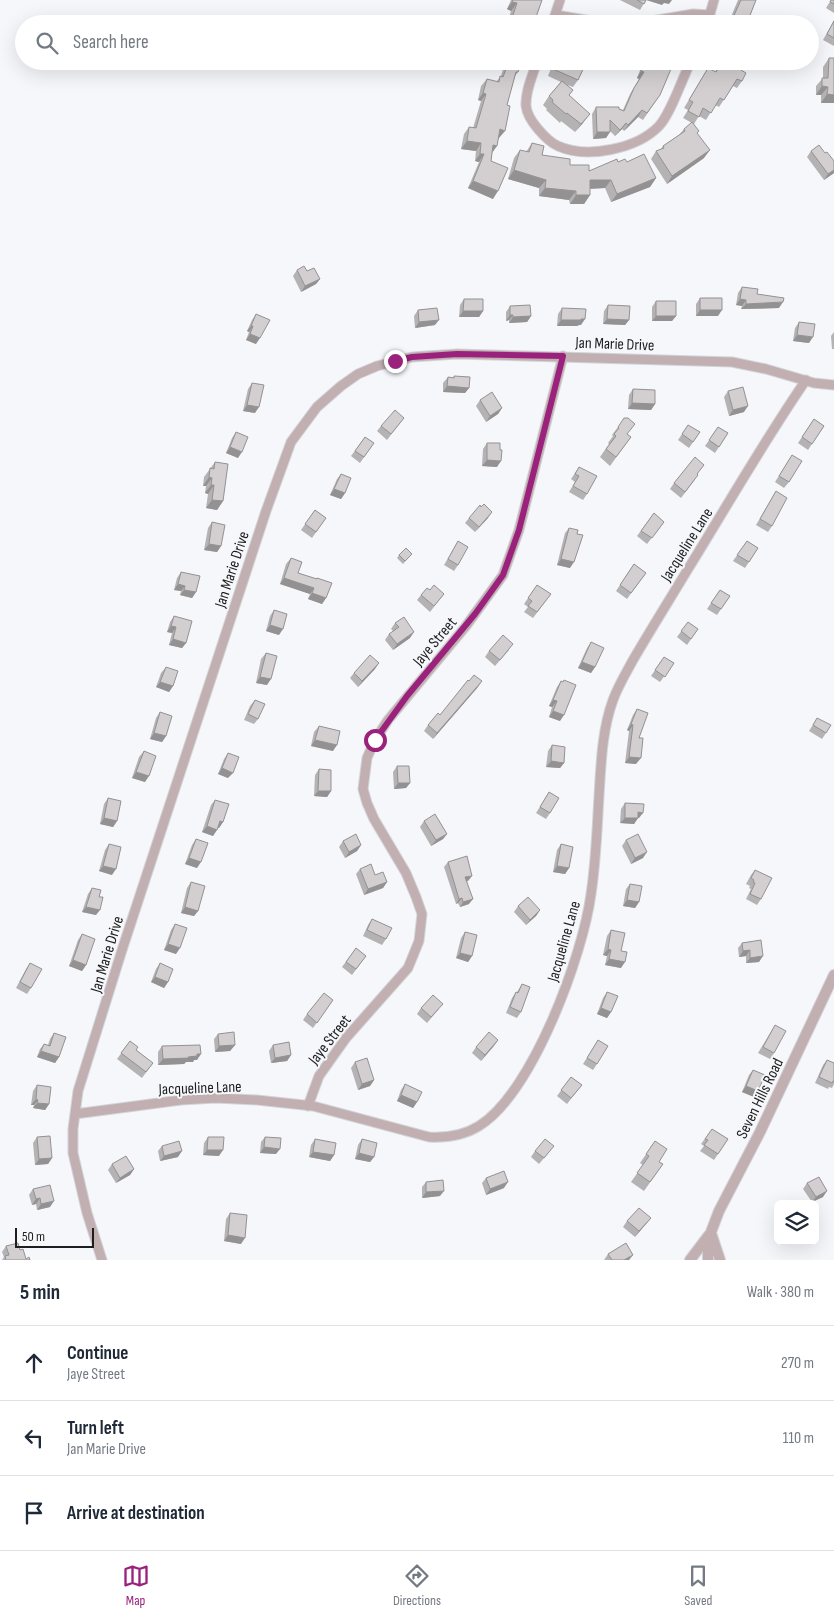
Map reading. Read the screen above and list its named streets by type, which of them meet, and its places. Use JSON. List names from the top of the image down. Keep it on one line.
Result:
{"streets":{"street":["Jan Marie Drive","Jacqueline Lane","Jaye Street","Seven Hills Road"]},"crossings":[["Jan Marie Drive","Jacqueline Lane"],["Jan Marie Drive","Jaye Street"],["Jacqueline Lane","Jaye Street"]],"scale_bar":"50 m","page":{"search":"Search here","scale":"50 m","heading":["5 min","Walk · 380 m"],"list":[["Continue","Jaye Street","270 m"],["Turn left","Jan Marie Drive","110 m"],"Arrive at destination"],"nav":["Map","Directions","Saved"]}}
